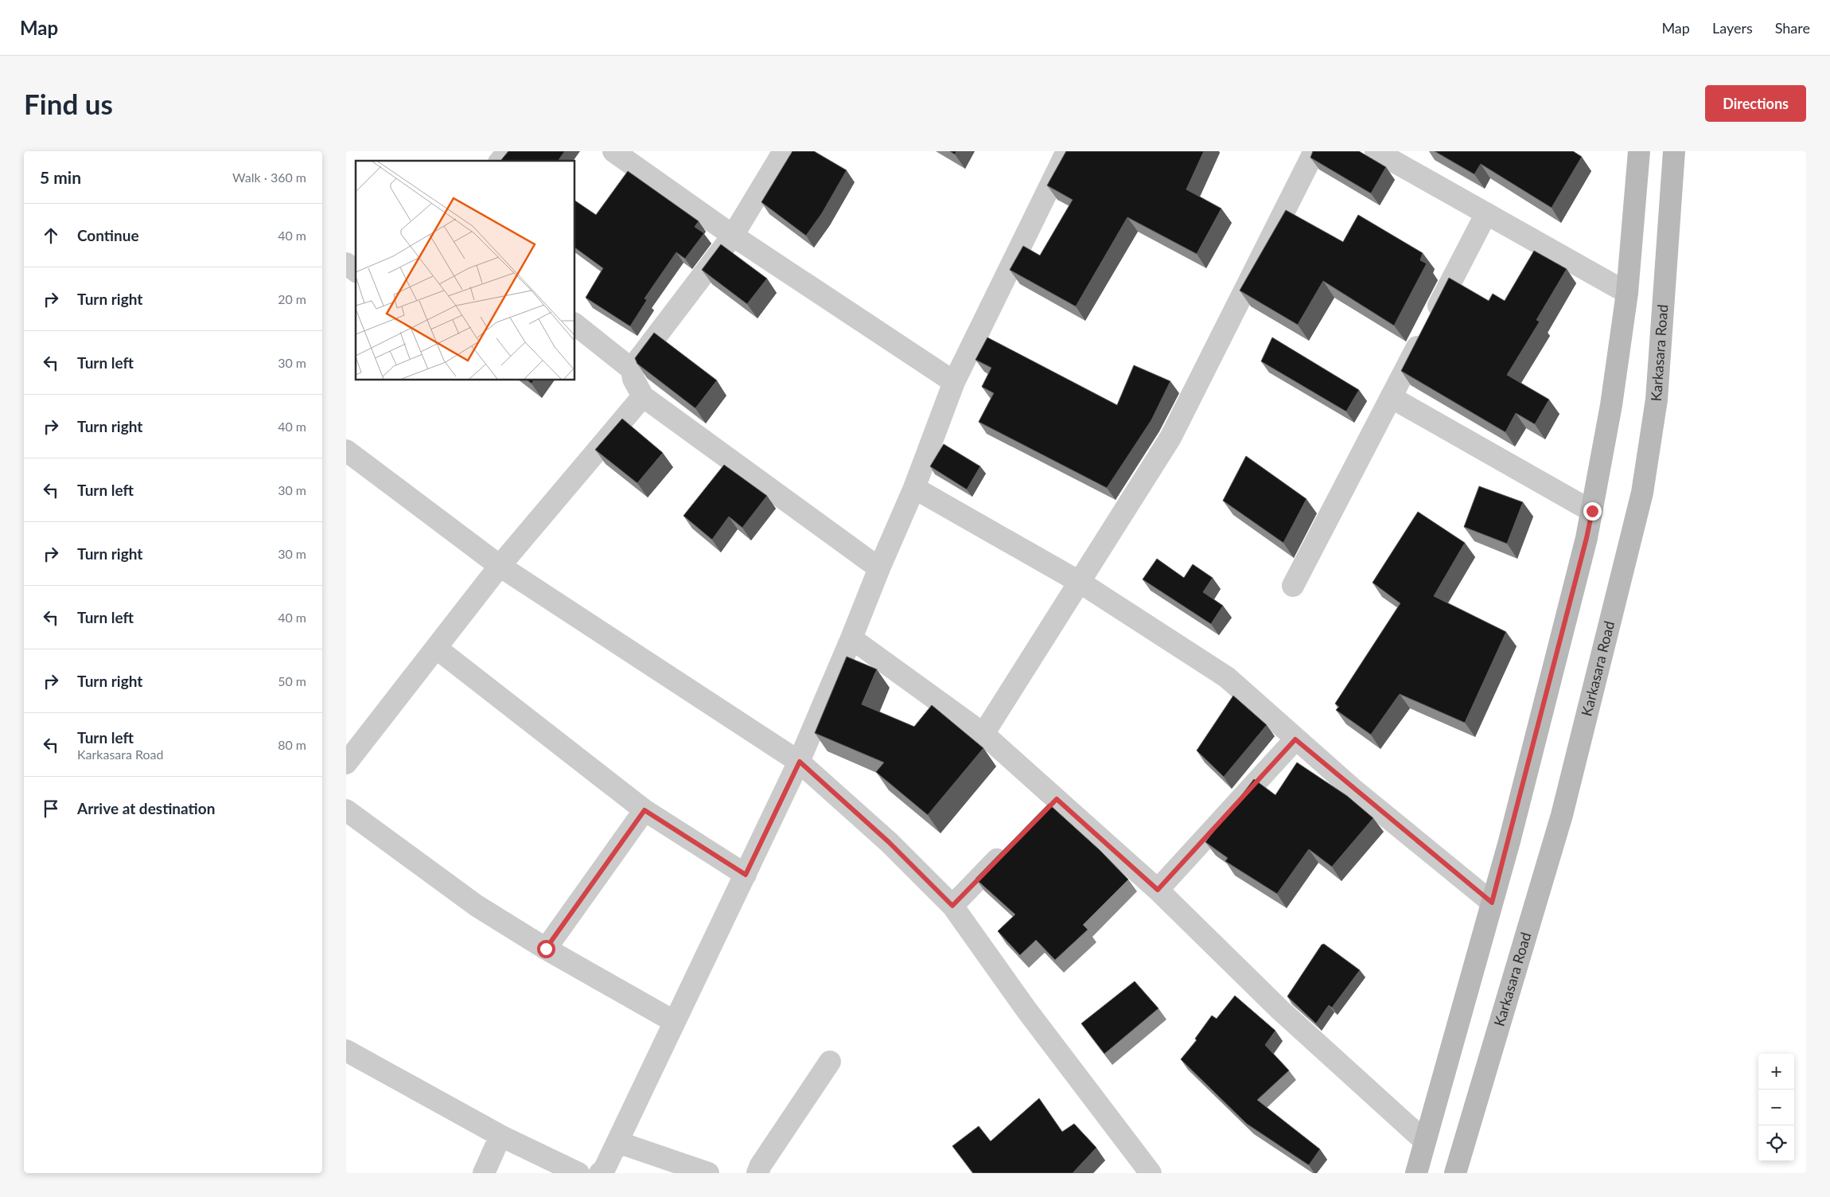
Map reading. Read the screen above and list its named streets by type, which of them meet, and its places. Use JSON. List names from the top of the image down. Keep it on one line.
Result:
{"streets":{"main road":["Karkasara Road"]},"page":{"header":"Map","nav":["Map","Layers","Share"],"buttons":"Directions","title":"Find us","heading":["5 min","Walk · 360 m"],"list":[["Continue","40 m"],["Turn right","20 m"],["Turn left","30 m"],["Turn right","40 m"],["Turn left","30 m"],["Turn right","30 m"],["Turn left","40 m"],["Turn right","50 m"],["Turn left","Karkasara Road","80 m"],"Arrive at destination"],"map_buttons":["+","−"]}}
